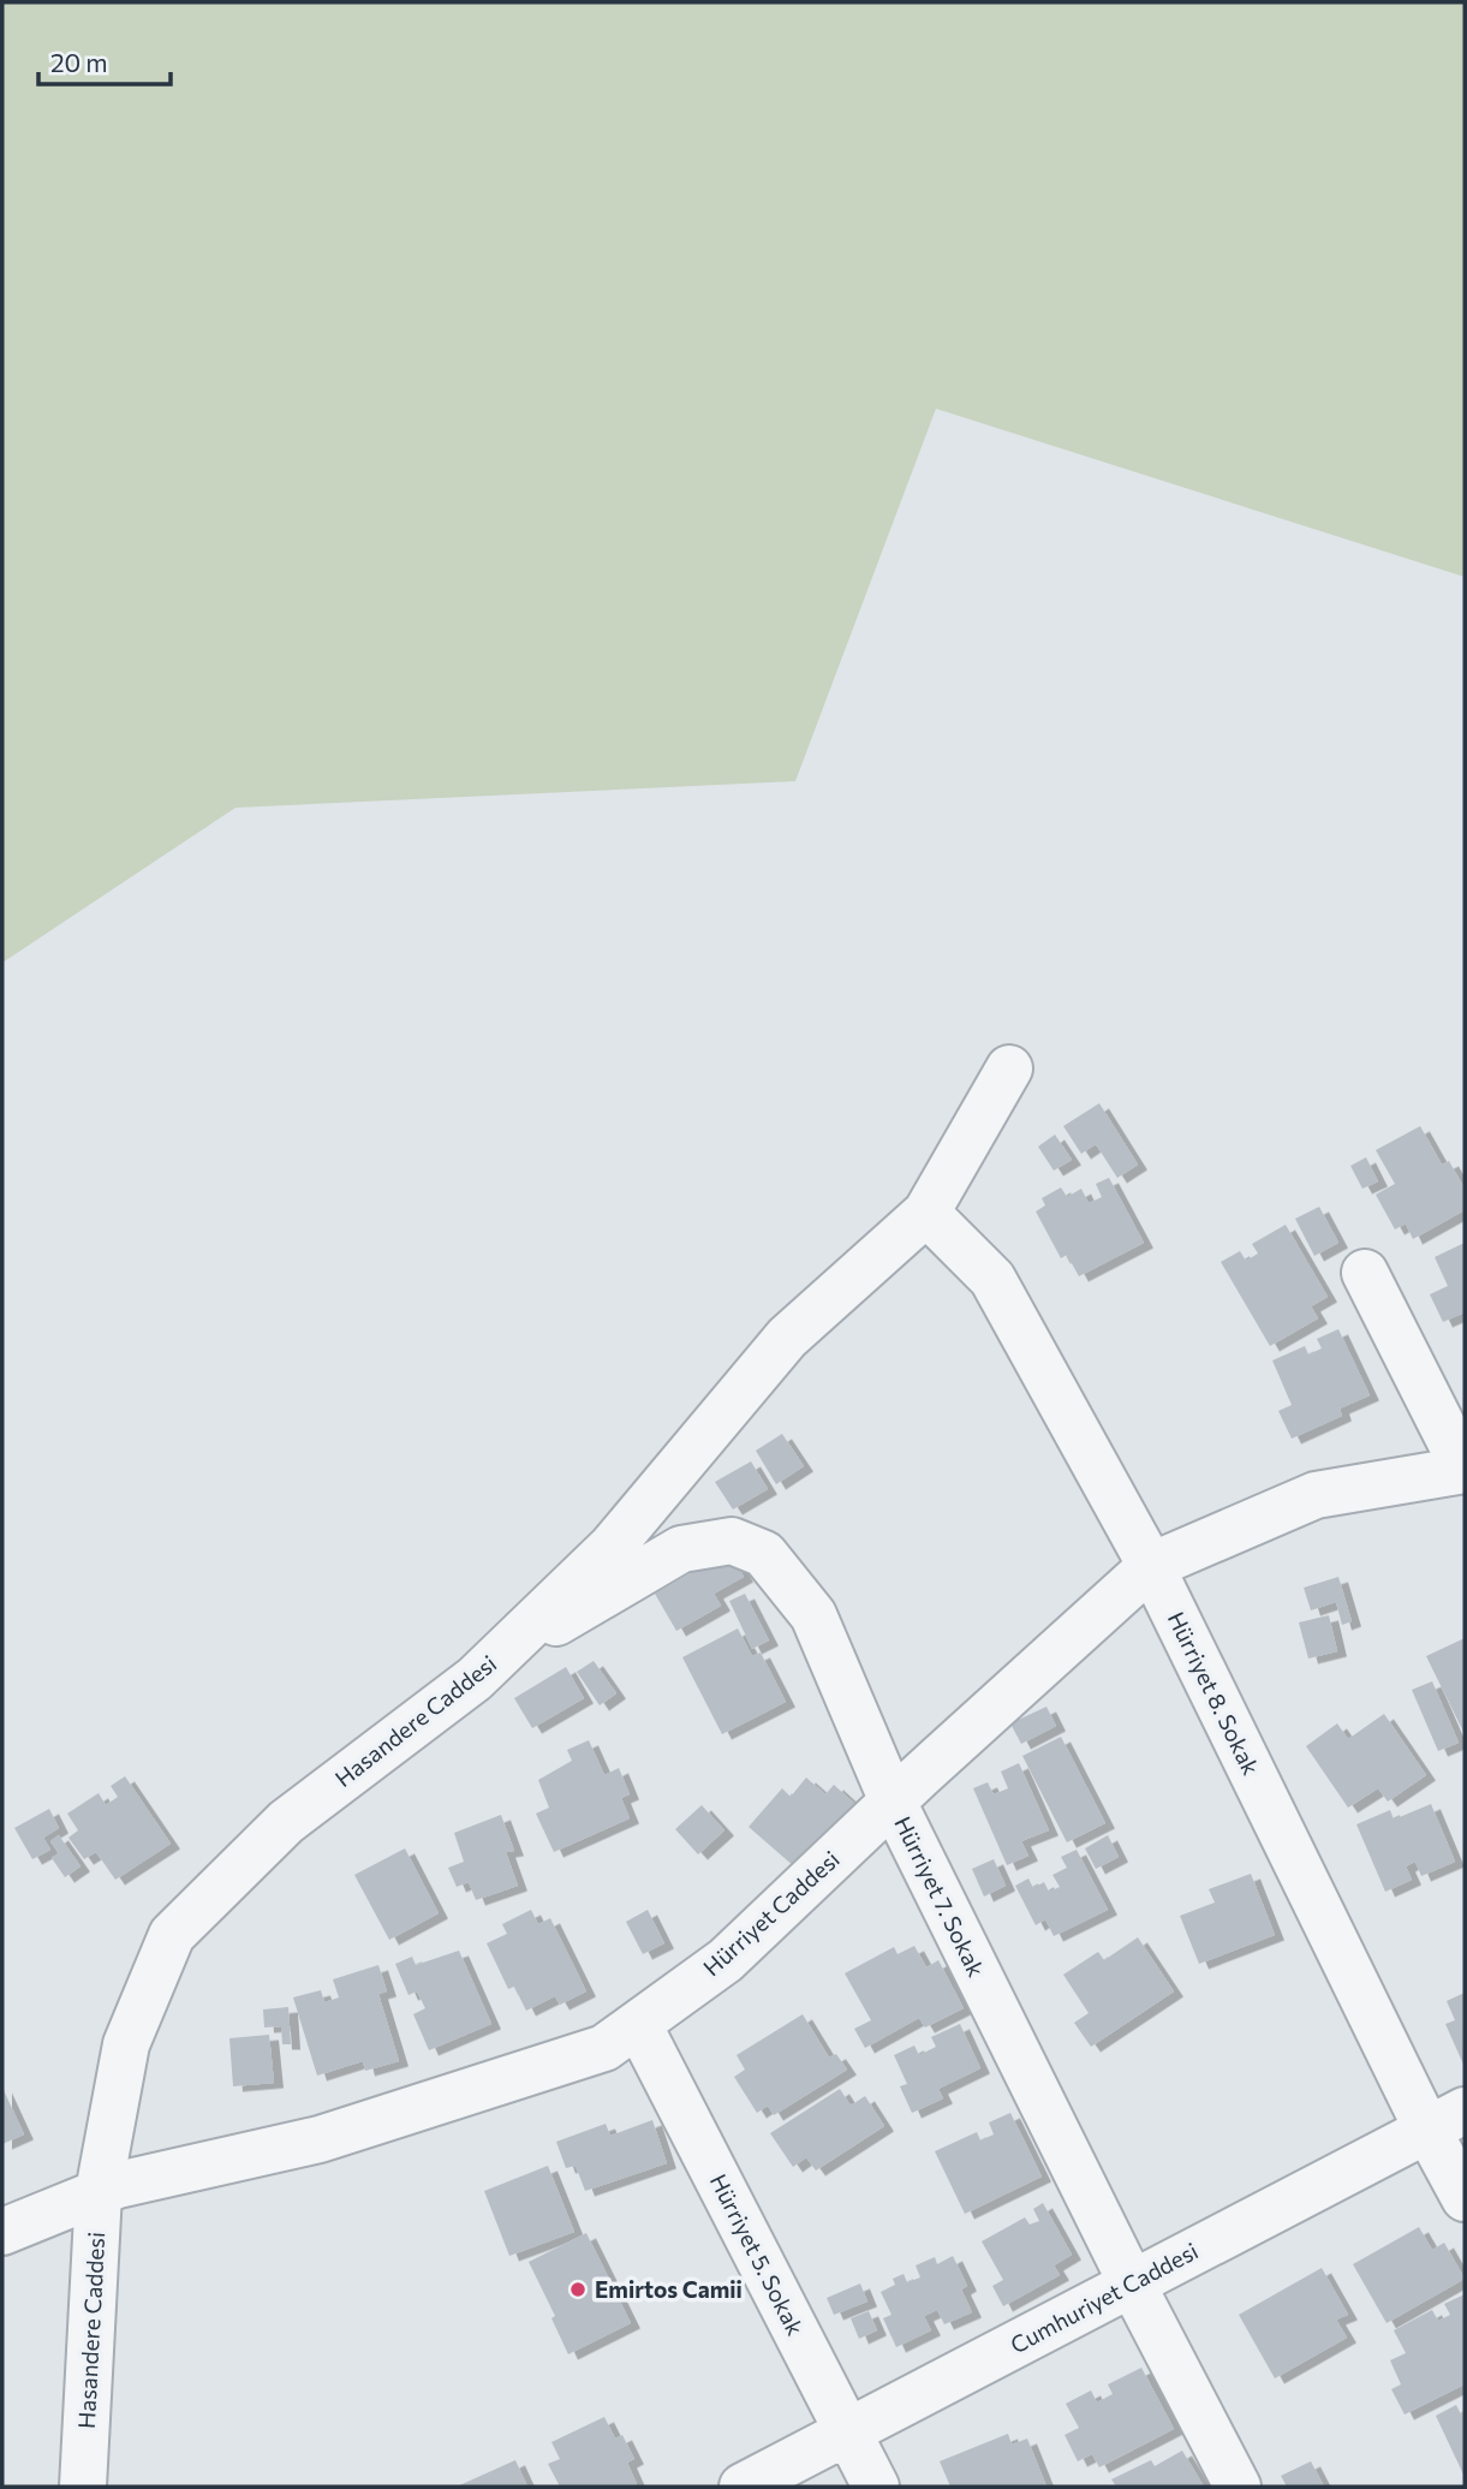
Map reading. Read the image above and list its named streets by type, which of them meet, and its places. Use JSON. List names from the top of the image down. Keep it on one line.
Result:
{"streets":{"street":["Hürriyet 8. Sokak","Hasandere Caddesi","Hürriyet 7. Sokak","Hürriyet Caddesi","Hürriyet 5. Sokak","Cumhuriyet Caddesi"]},"crossings":[["Hürriyet 8. Sokak","Hasandere Caddesi"],["Hürriyet 8. Sokak","Hürriyet Caddesi"],["Hürriyet 8. Sokak","Cumhuriyet Caddesi"],["Hasandere Caddesi","Hürriyet 7. Sokak"],["Hasandere Caddesi","Hürriyet Caddesi"],["Hürriyet 7. Sokak","Hürriyet Caddesi"],["Hürriyet 7. Sokak","Cumhuriyet Caddesi"],["Hürriyet Caddesi","Hürriyet 5. Sokak"],["Hürriyet 5. Sokak","Cumhuriyet Caddesi"]],"places":["Emirtos Camii"],"scale_bar":"20 m"}
